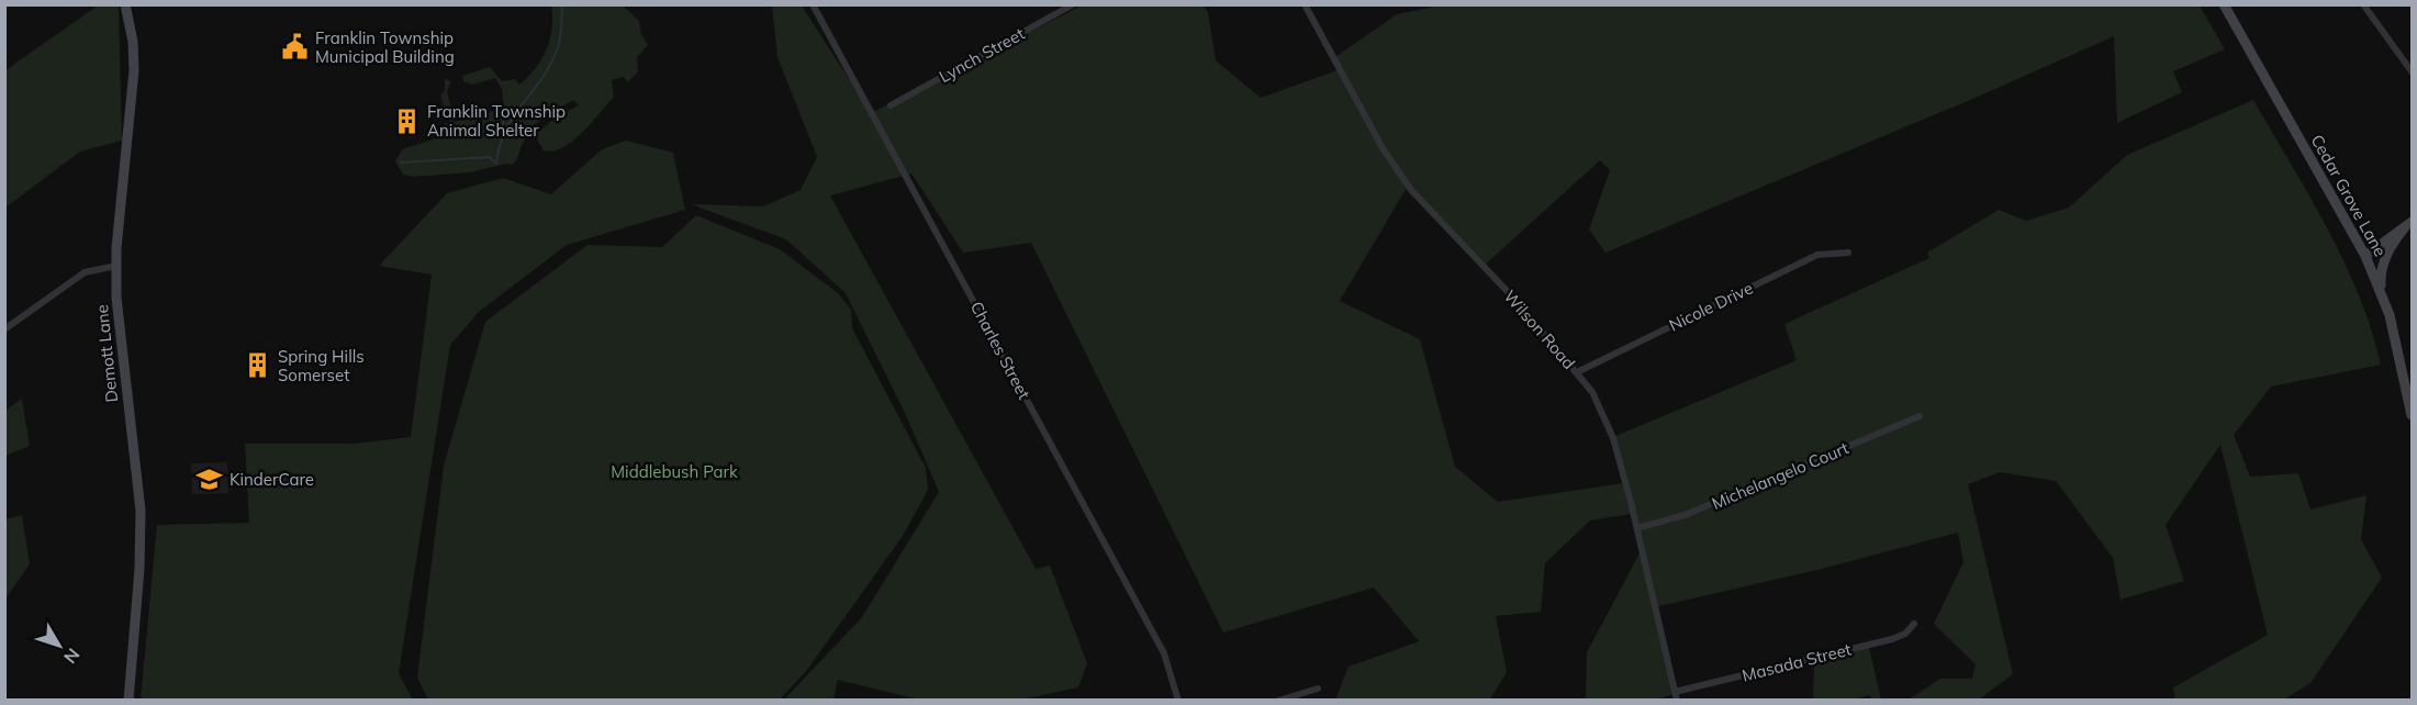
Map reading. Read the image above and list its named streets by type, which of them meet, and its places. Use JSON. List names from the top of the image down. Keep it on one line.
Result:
{"streets":{"street":["Lynch Street","Cedar Grove Lane","Nicole Drive","Wilson Road","Charles Street","Demott Lane","Michelangelo Court","Masada Street"]},"crossings":[["Nicole Drive","Wilson Road"],["Wilson Road","Michelangelo Court"],["Wilson Road","Masada Street"]],"parks":["Middlebush Park"],"places":{"public building":["Franklin Township Municipal Building"],"building":["Franklin Township Animal Shelter","Spring Hills Somerset"],"school or university":["KinderCare"]},"north":"bottom right"}
